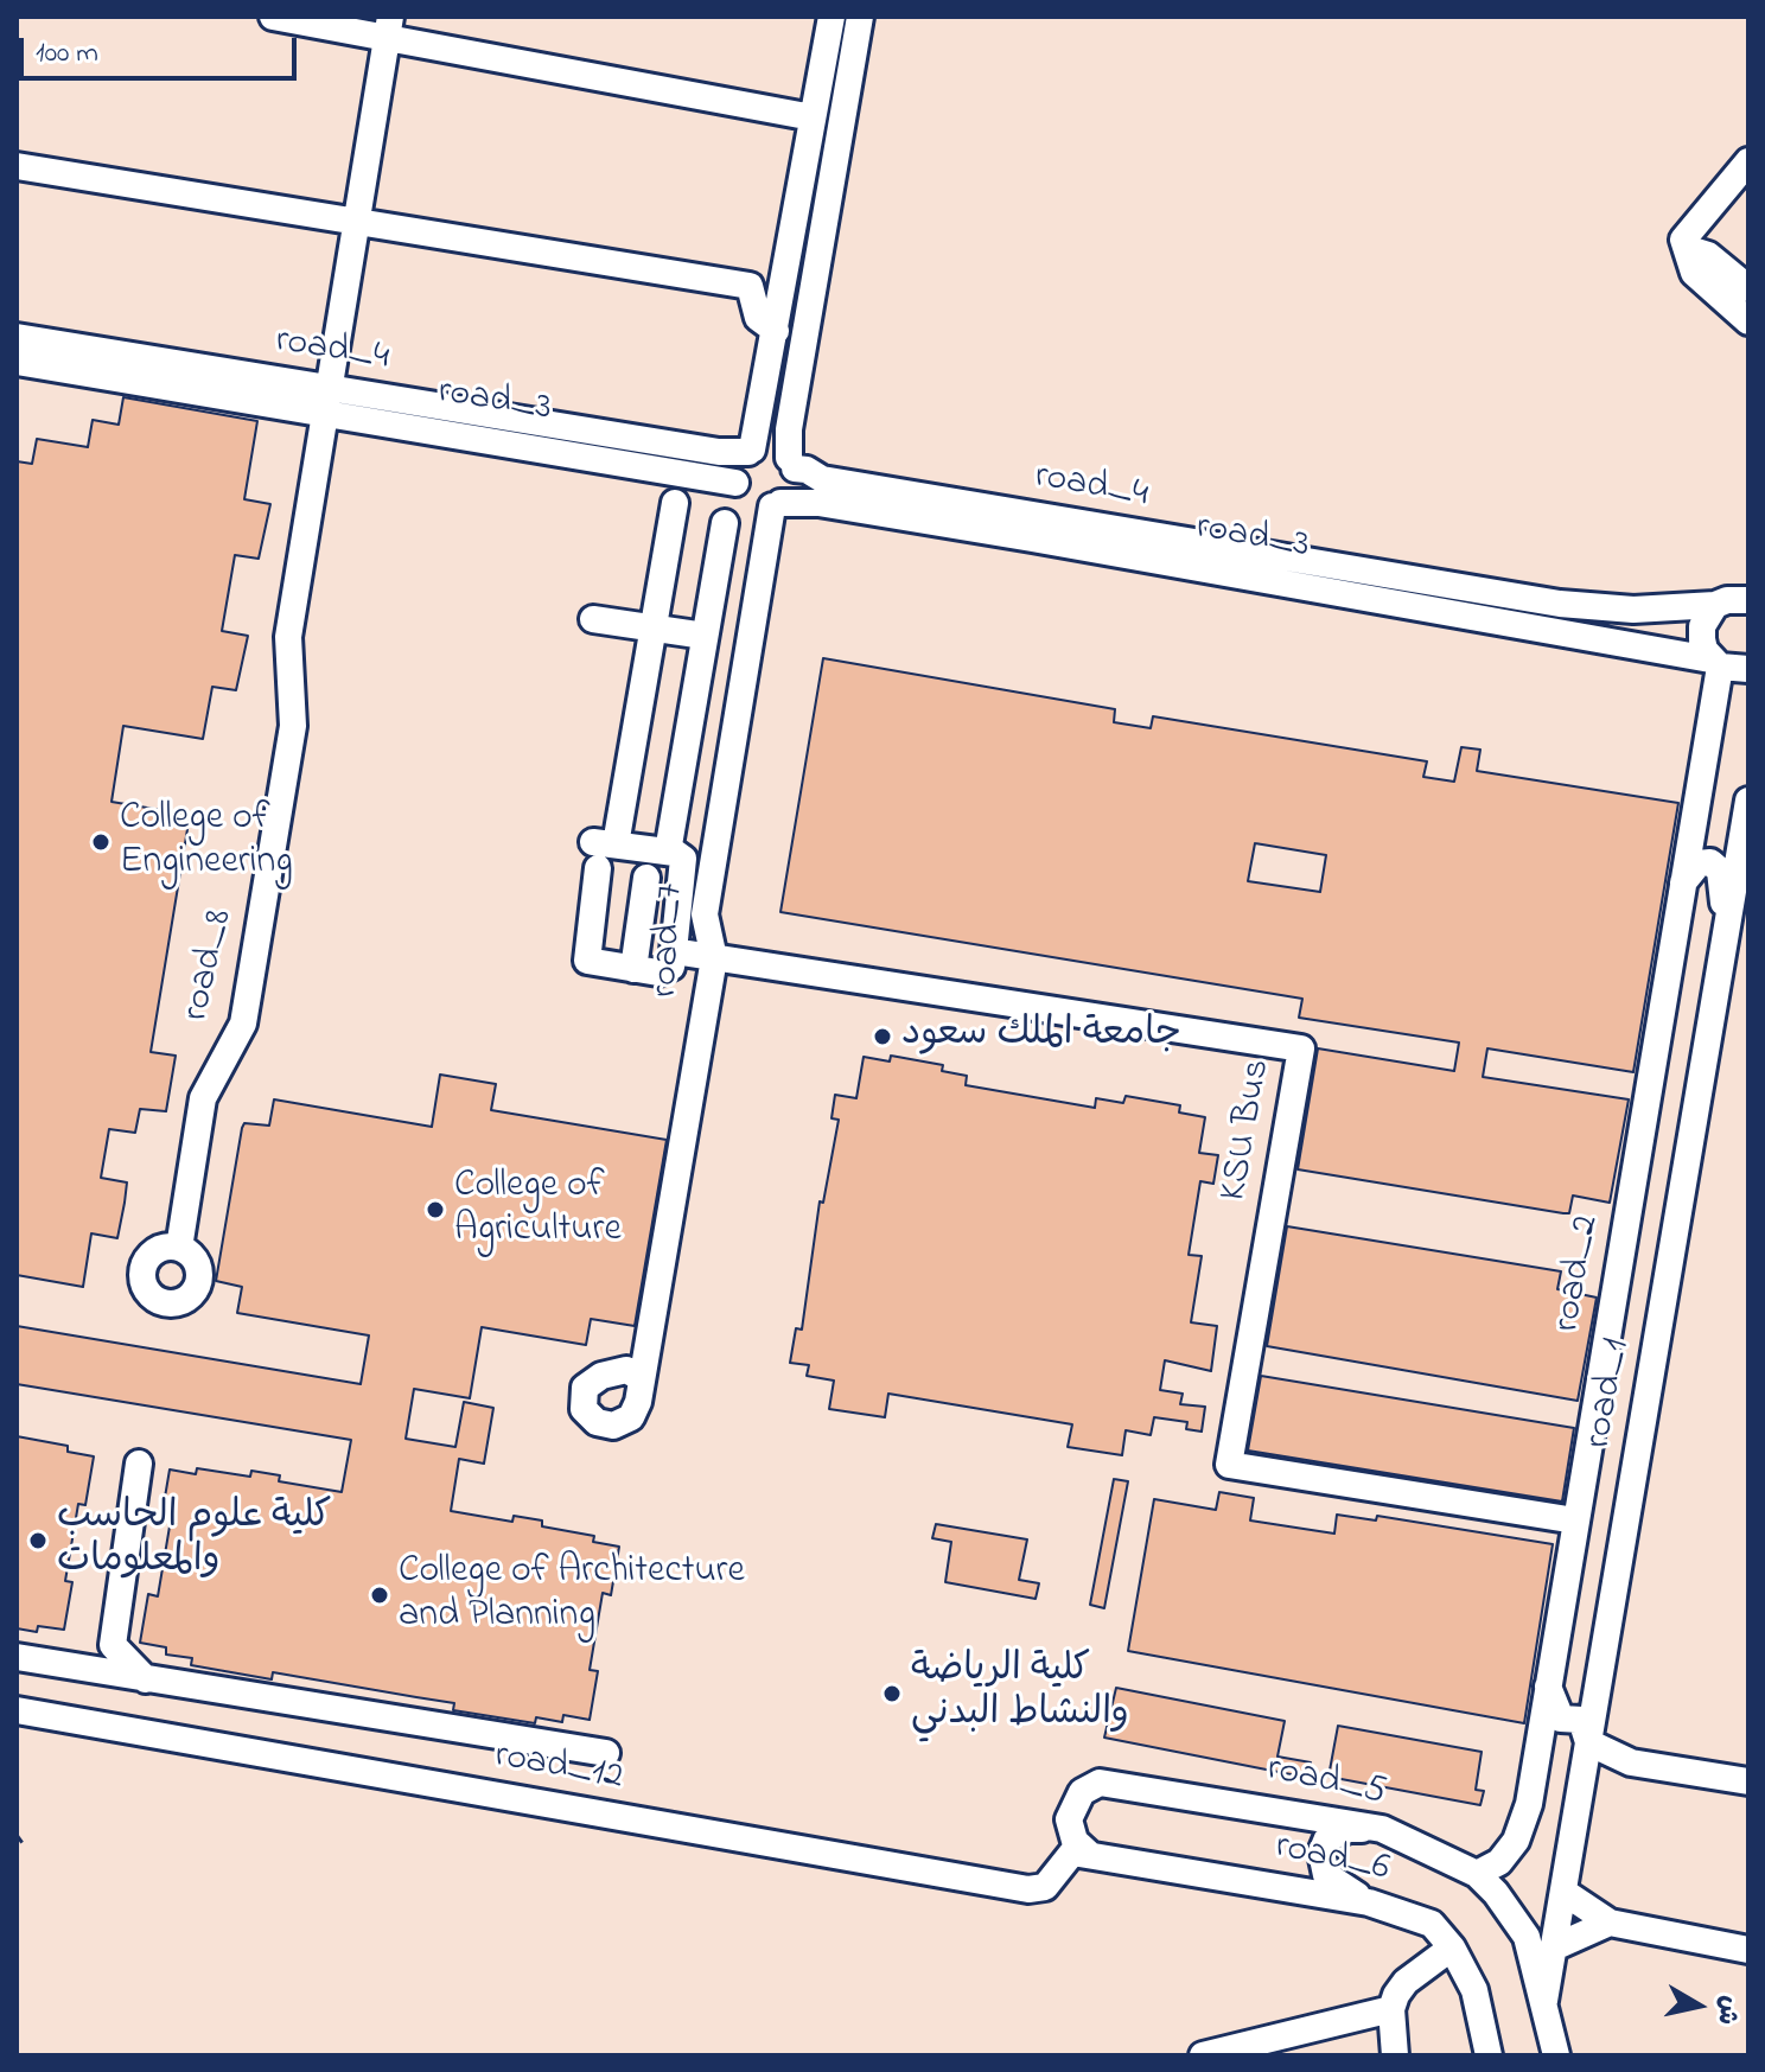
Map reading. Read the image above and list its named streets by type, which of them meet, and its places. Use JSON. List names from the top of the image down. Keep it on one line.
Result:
{"streets":{"street":["road_4","road_3","road_7","road_8","KSU Bus","road_2","road_1","road_12","road_5","road_6"]},"crossings":[["road_4","road_3"],["road_4","road_7"],["road_4","road_8"],["road_4","road_2"],["road_3","road_7"],["road_3","road_8"],["road_3","road_2"],["road_7","KSU Bus"],["KSU Bus","road_2"],["road_2","road_5"],["road_1","road_5"],["road_12","road_5"],["road_12","road_6"],["road_5","road_6"]],"places":["College of Engineering","جامعة الملك سعود","College of Agriculture","كلية علوم الحاسب والمعلومات","College of Architecture and Planning","كلية الرياضة والنشاط البدني"],"scale_bar":"100 m","north":"right"}
